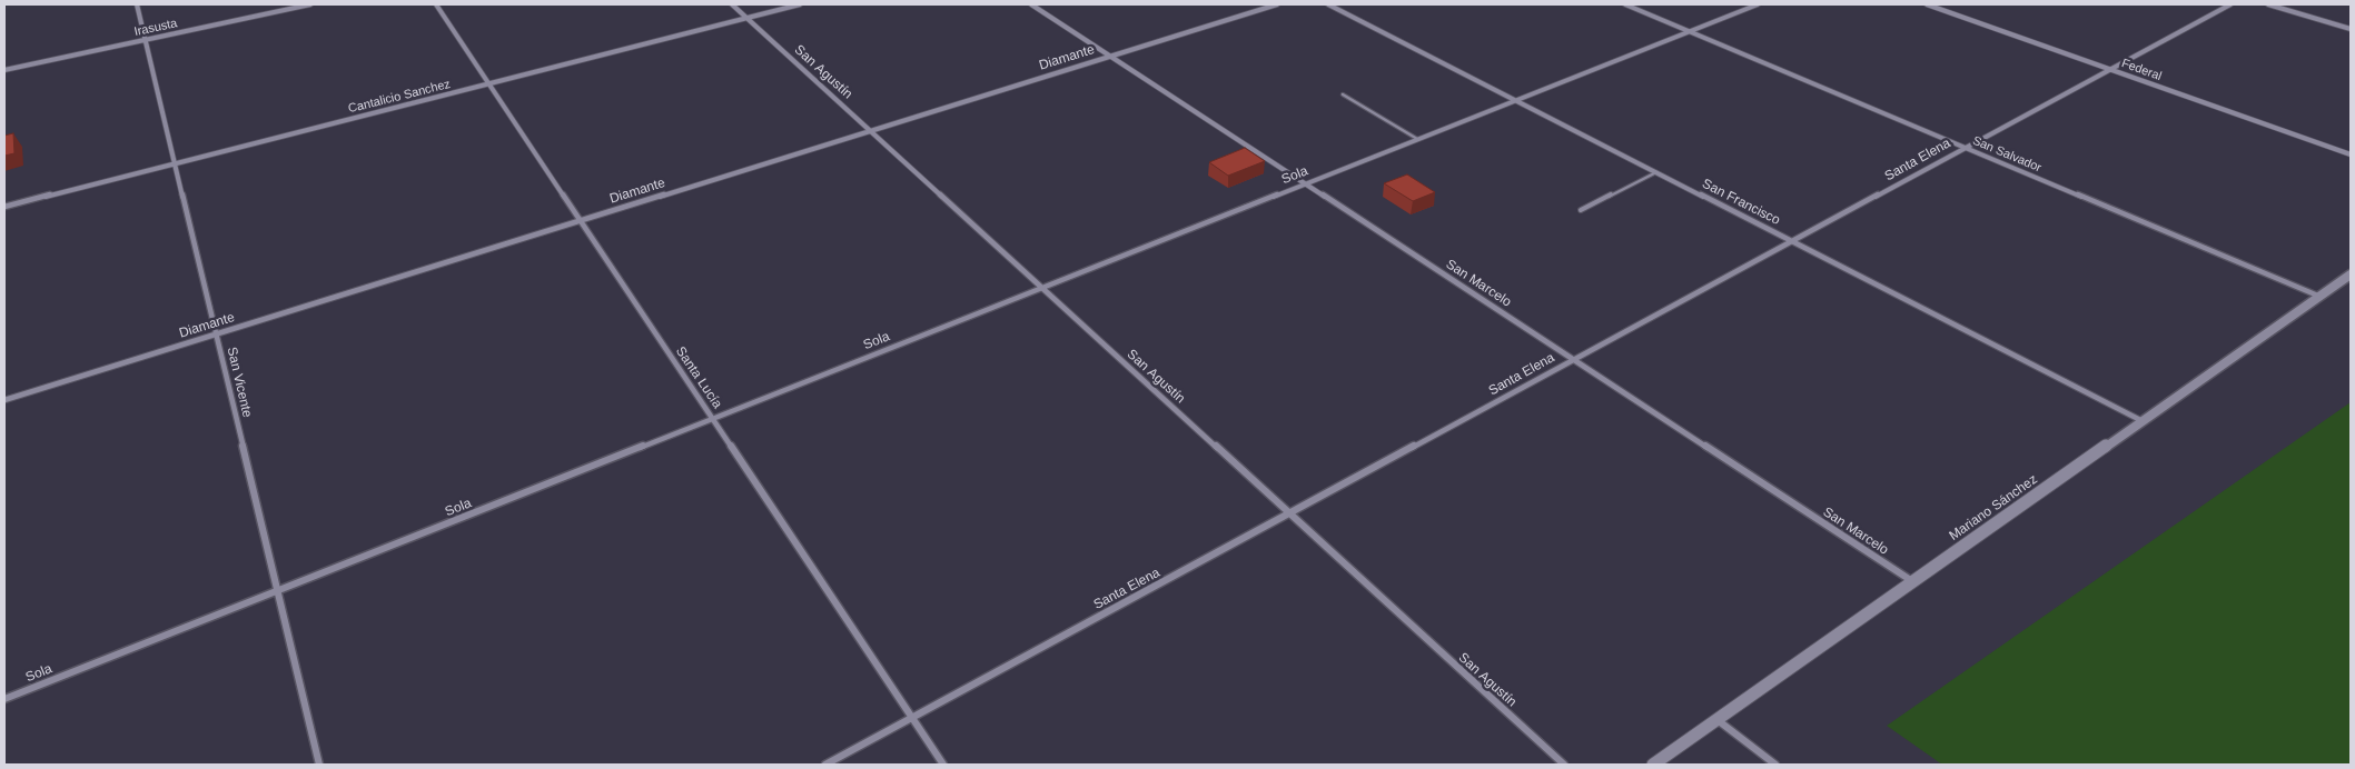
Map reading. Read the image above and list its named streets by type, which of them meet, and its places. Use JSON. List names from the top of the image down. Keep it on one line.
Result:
{"streets":{"street":["Irasusta","Diamante","Federal","San Agustín","Cantalicio Sanchez","San Salvador","Santa Elena","Sola","San Francisco","San Marcelo","Santa Lucía","San Vicente","Mariano Sánchez"]},"crossings":[["Irasusta","San Vicente"],["Diamante","San Agustín"],["Diamante","San Marcelo"],["Diamante","Santa Lucía"],["Diamante","San Vicente"],["Federal","Santa Elena"],["San Agustín","Cantalicio Sanchez"],["San Agustín","Santa Elena"],["San Agustín","Sola"],["Cantalicio Sanchez","Santa Lucía"],["Cantalicio Sanchez","San Vicente"],["San Salvador","Santa Elena"],["San Salvador","Sola"],["San Salvador","Mariano Sánchez"],["Santa Elena","San Francisco"],["Santa Elena","San Marcelo"],["Santa Elena","Santa Lucía"],["Sola","San Francisco"],["Sola","San Marcelo"],["Sola","Santa Lucía"],["Sola","San Vicente"],["San Francisco","Mariano Sánchez"],["San Marcelo","Mariano Sánchez"]]}
